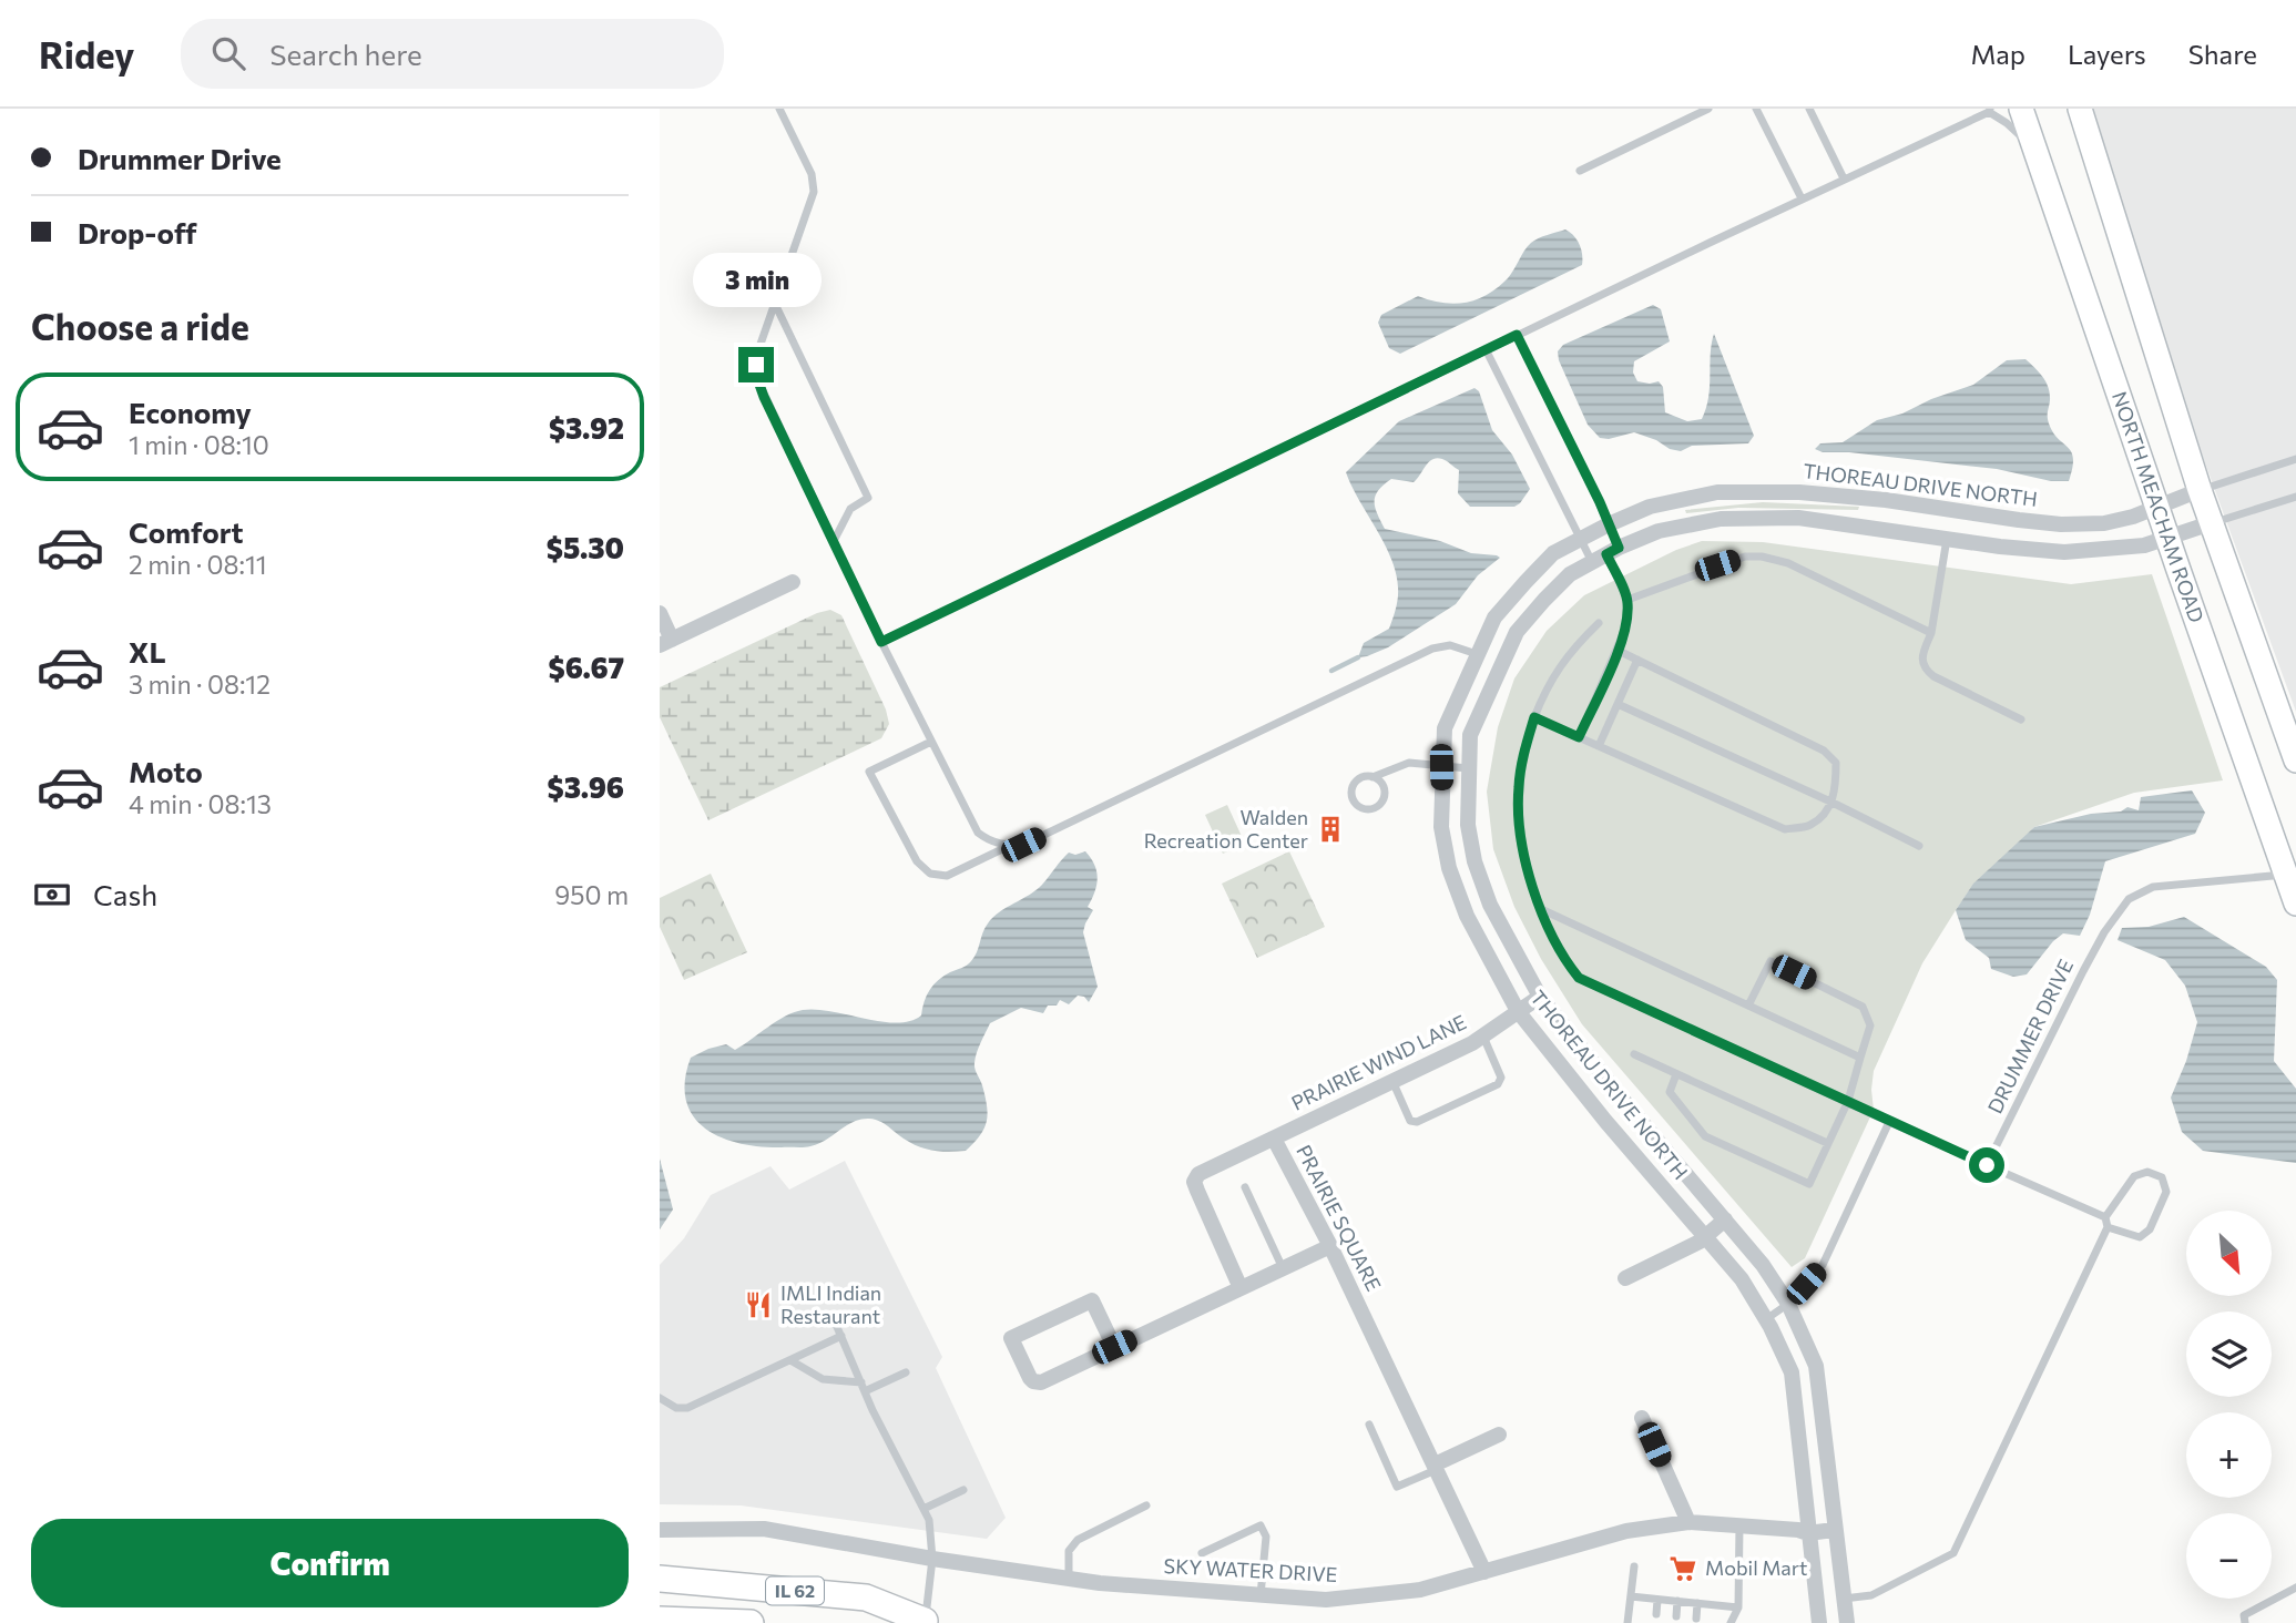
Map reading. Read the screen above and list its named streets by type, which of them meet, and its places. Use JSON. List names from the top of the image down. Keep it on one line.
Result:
{"streets":{"main road":["NORTH MEACHAM ROAD","IL 62"],"street":["THOREAU DRIVE NORTH","PRAIRIE WIND LANE","PRAIRIE SQUARE","SKY WATER DRIVE"],"lane":["DRUMMER DRIVE"]},"crossings":[["THOREAU DRIVE NORTH","NORTH MEACHAM ROAD"],["THOREAU DRIVE NORTH","PRAIRIE WIND LANE"],["THOREAU DRIVE NORTH","SKY WATER DRIVE"],["NORTH MEACHAM ROAD","DRUMMER DRIVE"],["PRAIRIE WIND LANE","PRAIRIE SQUARE"]],"places":{"building":["Walden Recreation Center"],"restaurant":["IMLI Indian Restaurant"],"supermarket":["Mobil Mart"]},"north":"bottom right","page":{"header":"Ridey","search":"Search here","nav":["Map","Layers","Share"],"banner":["Drummer Drive","Drop-off"],"bubble":"3 min","heading":"Choose a ride","list":[{"name":"Economy","note":"1 min · 08:10","value":"$3.92"},{"name":"Comfort","note":"2 min · 08:11","value":"$5.30"},{"name":"XL","note":"3 min · 08:12","value":"$6.67"},{"name":"Moto","note":"4 min · 08:13","value":"$3.96"}],"pay":["Cash","950 m"],"map_buttons":["+","−"],"buttons":"Confirm"}}
